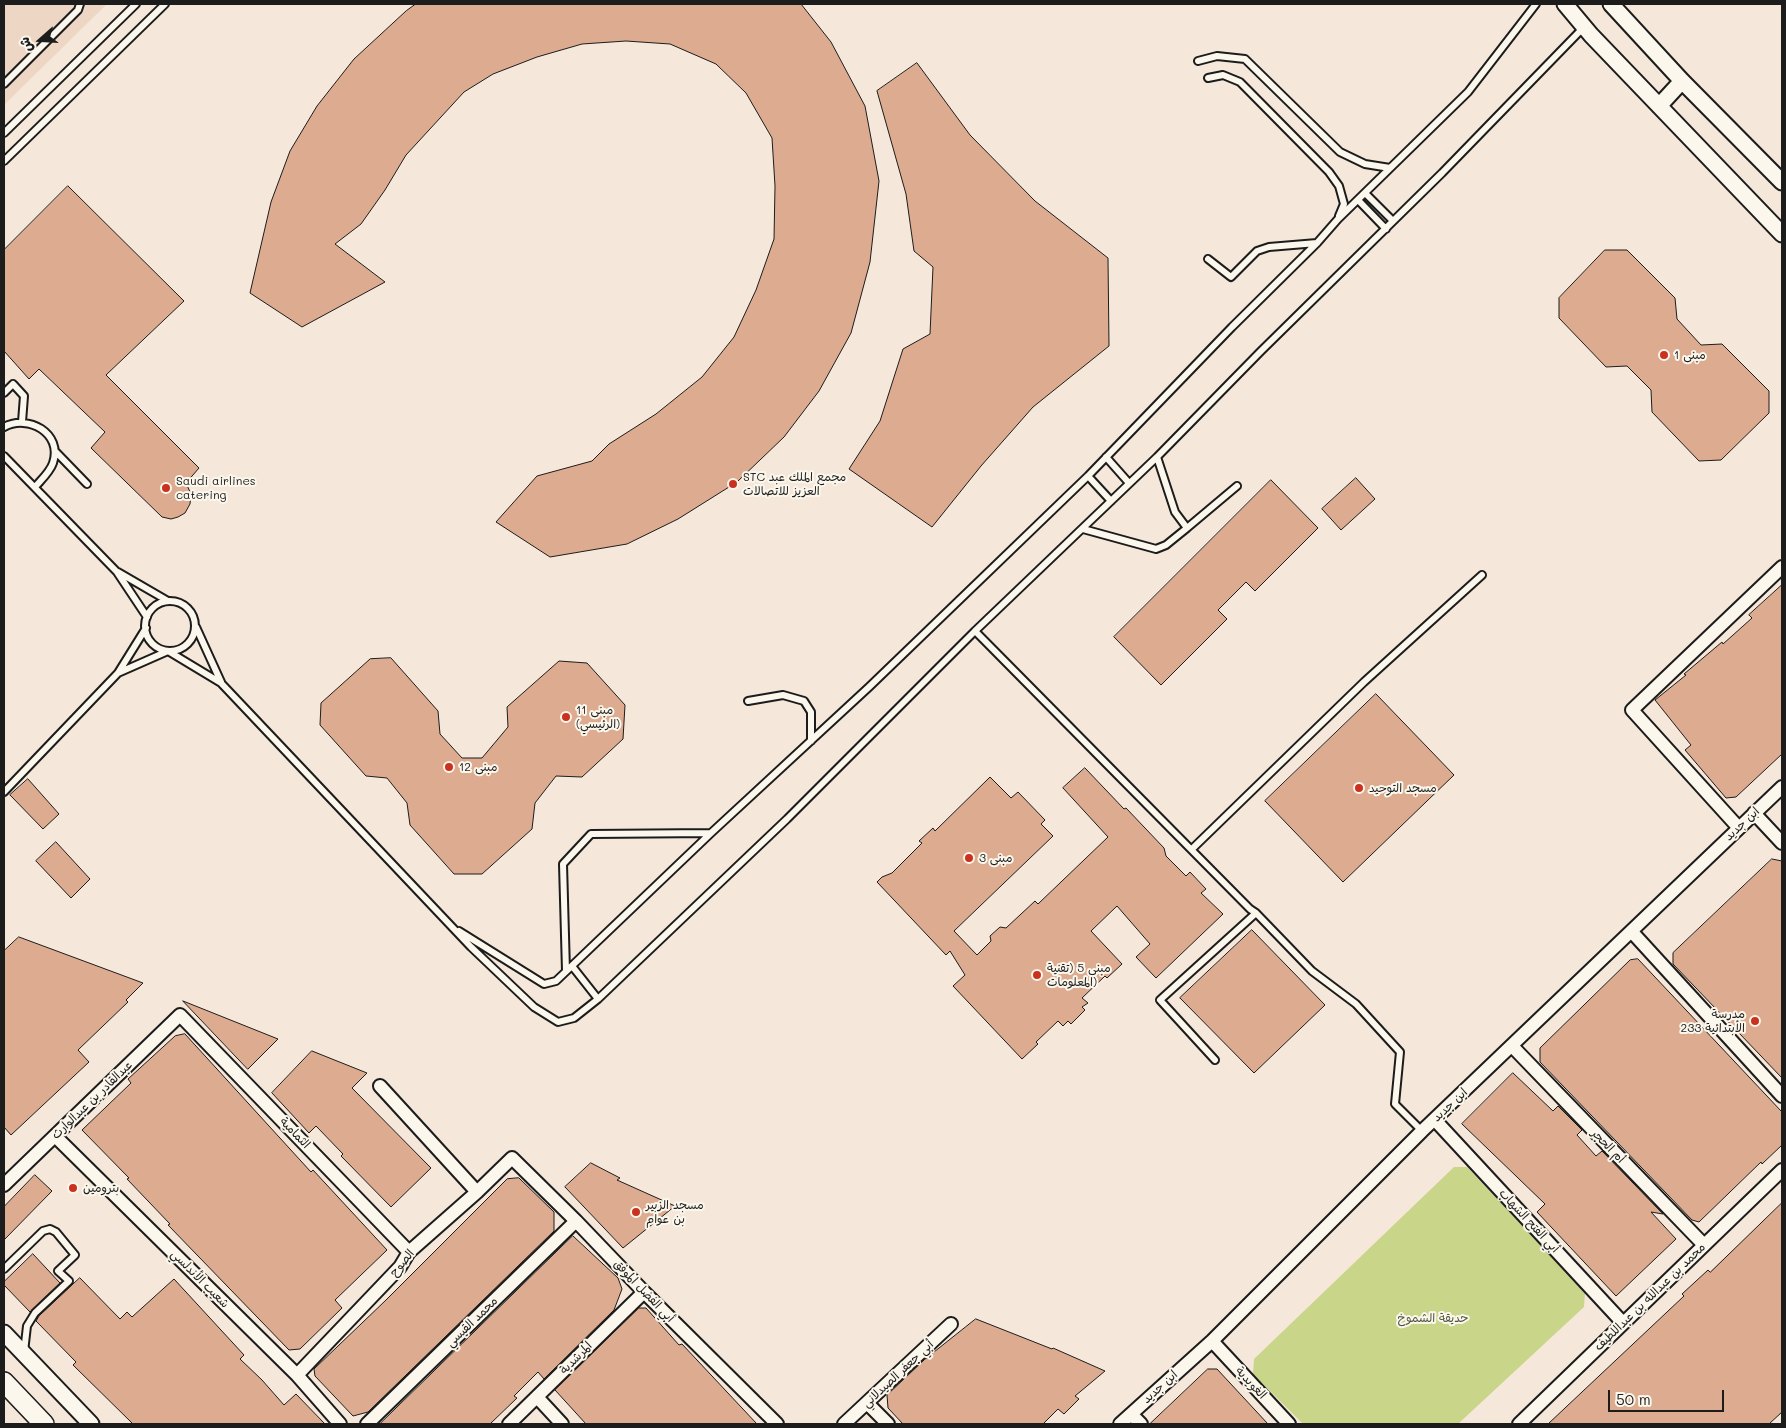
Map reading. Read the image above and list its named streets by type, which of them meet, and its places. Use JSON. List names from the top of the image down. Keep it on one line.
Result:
{"streets":{"street":["ابن جديد","عبدالقادر بن عبدالوارث","الثمامية","أم الحجر","أبي الفتح الشهاب","الصوح","شعيب الأندلسي","أبي الفضل الموفق","محمد بن عبدالله بن عبداللطيف","محمد القيسي","المرشدية","أبي جعفر الصيدلاني","الغويدية"]},"crossings":[["ابن جديد","أم الحجر"],["ابن جديد","أبي الفتح الشهاب"],["ابن جديد","الغويدية"],["عبدالقادر بن عبدالوارث","الثمامية"],["عبدالقادر بن عبدالوارث","شعيب الأندلسي"],["الثمامية","الصوح"],["أم الحجر","محمد بن عبدالله بن عبداللطيف"],["أبي الفتح الشهاب","محمد بن عبدالله بن عبداللطيف"],["الصوح","شعيب الأندلسي"],["الصوح","أبي الفضل الموفق"],["أبي الفضل الموفق","محمد القيسي"],["أبي الفضل الموفق","المرشدية"]],"parks":["حديقة الشموخ"],"places":["مبنى 1","STC مجمع الملك عبد العزيز للاتصالات","Saudi airlines catering","مبنى 11 (الرئيسي)","مبنى 12","مسجد التوحيد","مبنى 3","مبنى 5 (تقنية المعلومات)","مدرسة الأبتدائية 233","بترومين","مسجد الزبير بن عوام"],"scale_bar":"50 m","north":"left"}
